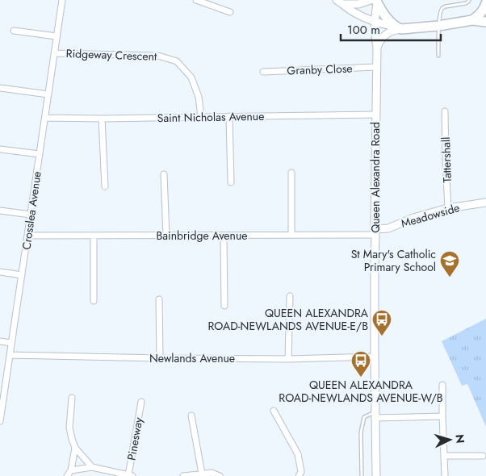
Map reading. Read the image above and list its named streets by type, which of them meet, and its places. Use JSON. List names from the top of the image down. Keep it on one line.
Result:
{"streets":{"street":["Ridgeway Crescent","Granby Close","Saint Nicholas Avenue","Tattershall","Queen Alexandra Road","Crosslea Avenue","Meadowside","Bainbridge Avenue","Newlands Avenue","Pinesway"]},"crossings":[["Ridgeway Crescent","Saint Nicholas Avenue"],["Ridgeway Crescent","Crosslea Avenue"],["Granby Close","Queen Alexandra Road"],["Saint Nicholas Avenue","Queen Alexandra Road"],["Saint Nicholas Avenue","Crosslea Avenue"],["Tattershall","Meadowside"],["Queen Alexandra Road","Meadowside"],["Queen Alexandra Road","Bainbridge Avenue"],["Queen Alexandra Road","Newlands Avenue"],["Crosslea Avenue","Bainbridge Avenue"],["Crosslea Avenue","Newlands Avenue"],["Meadowside","Bainbridge Avenue"]],"places":{"school or university":["St Mary's Catholic Primary School"],"bus stop":["QUEEN ALEXANDRA ROAD-NEWLANDS AVENUE-E/B","QUEEN ALEXANDRA ROAD-NEWLANDS AVENUE-W/B"]},"scale_bar":"100 m","north":"right"}
